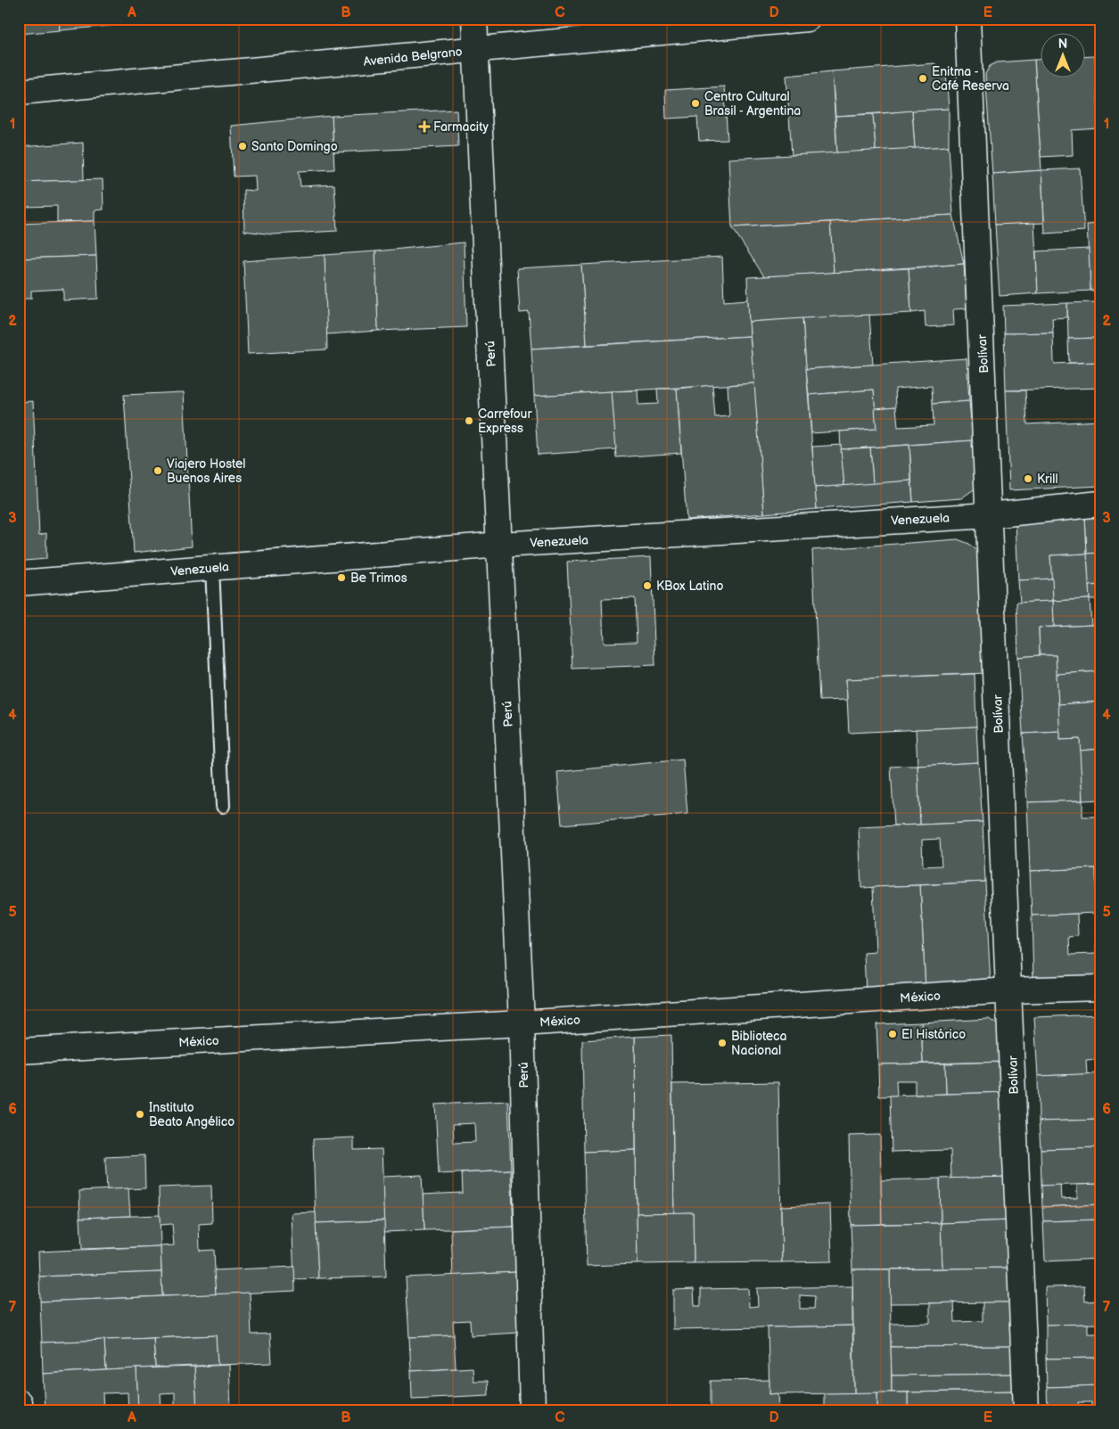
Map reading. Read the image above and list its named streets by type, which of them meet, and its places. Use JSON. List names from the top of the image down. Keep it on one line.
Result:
{"streets":{"street":["Avenida Belgrano","Perú","Bolívar","Venezuela","México"]},"crossings":[["Avenida Belgrano","Perú"],["Perú","Venezuela"],["Perú","México"],["Bolívar","Venezuela"],["Bolívar","México"]],"places":{"other":["Enitma - Café Reserva","Centro Cultural Brasil - Argentina","Santo Domingo","Carrefour Express","Viajero Hostel Buenos Aires","Krill","Be Trimos","KBox Latino","El Histórico","Biblioteca Nacional","Instituto Beato Angélico"],"health":["Farmacity"]},"north":"top","grid":{"columns":["A","B","C","D","E"],"rows":["1","2","3","4","5","6","7"]}}
